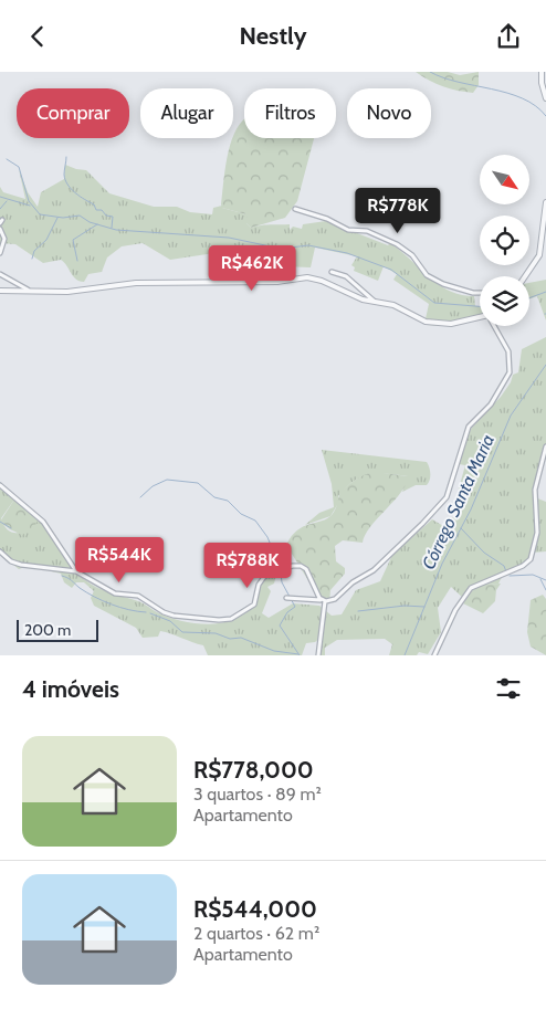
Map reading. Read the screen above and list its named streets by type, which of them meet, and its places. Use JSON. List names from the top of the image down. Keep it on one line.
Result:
{"water":["Córrego Santa Maria"],"scale_bar":"200 m","north":"bottom right","page":{"header":"Nestly","chip":["Comprar","Alugar","Filtros","Novo"],"price":["R$778K","R$462K","R$544K","R$788K"],"scale":"200 m","heading":"4 imóveis","list":[{"name":"R$778,000","note":"3 quartos · 89 m² · Apartamento"},{"name":"R$544,000","note":"2 quartos · 62 m² · Apartamento"}]}}
